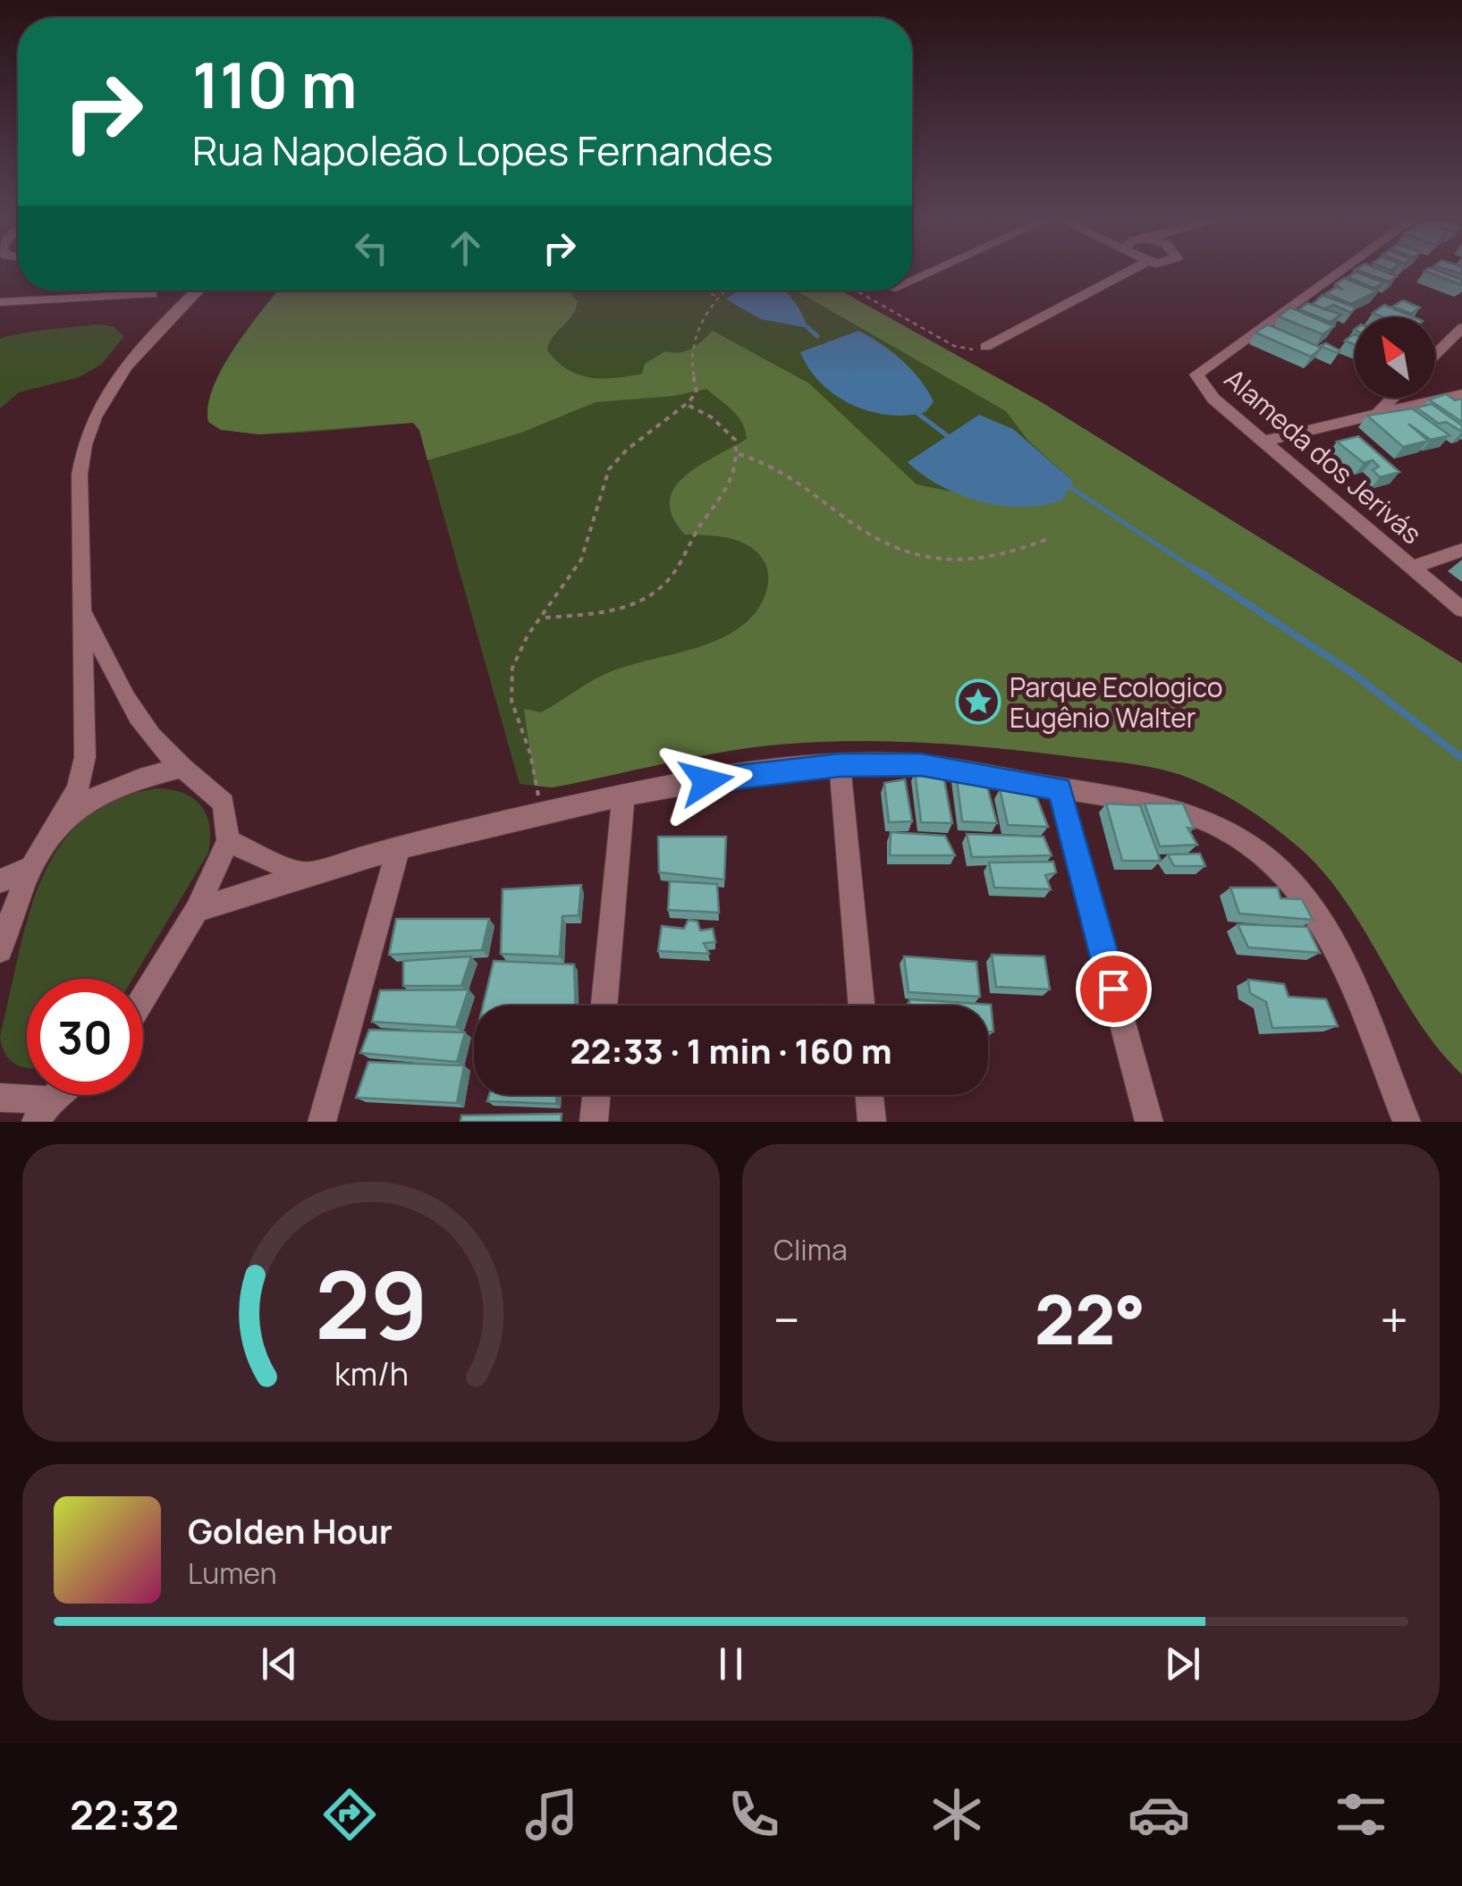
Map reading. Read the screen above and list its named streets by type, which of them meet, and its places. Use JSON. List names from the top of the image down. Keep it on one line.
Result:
{"streets":{"street":["Alameda dos Jerivás"]},"places":{"place":["Parque Ecologico Eugênio Walter"]},"north":"top left","page":{"turn":["110 m","Rua Napoleão Lopes Fernandes"],"limit":"30","trip":"22:33 · 1 min · 160 m","tile":"Clima","heat":["−","22°","+"],"song":["Golden Hour","Lumen"],"tabs":"22:32","gauge":["29","km/h"]}}
